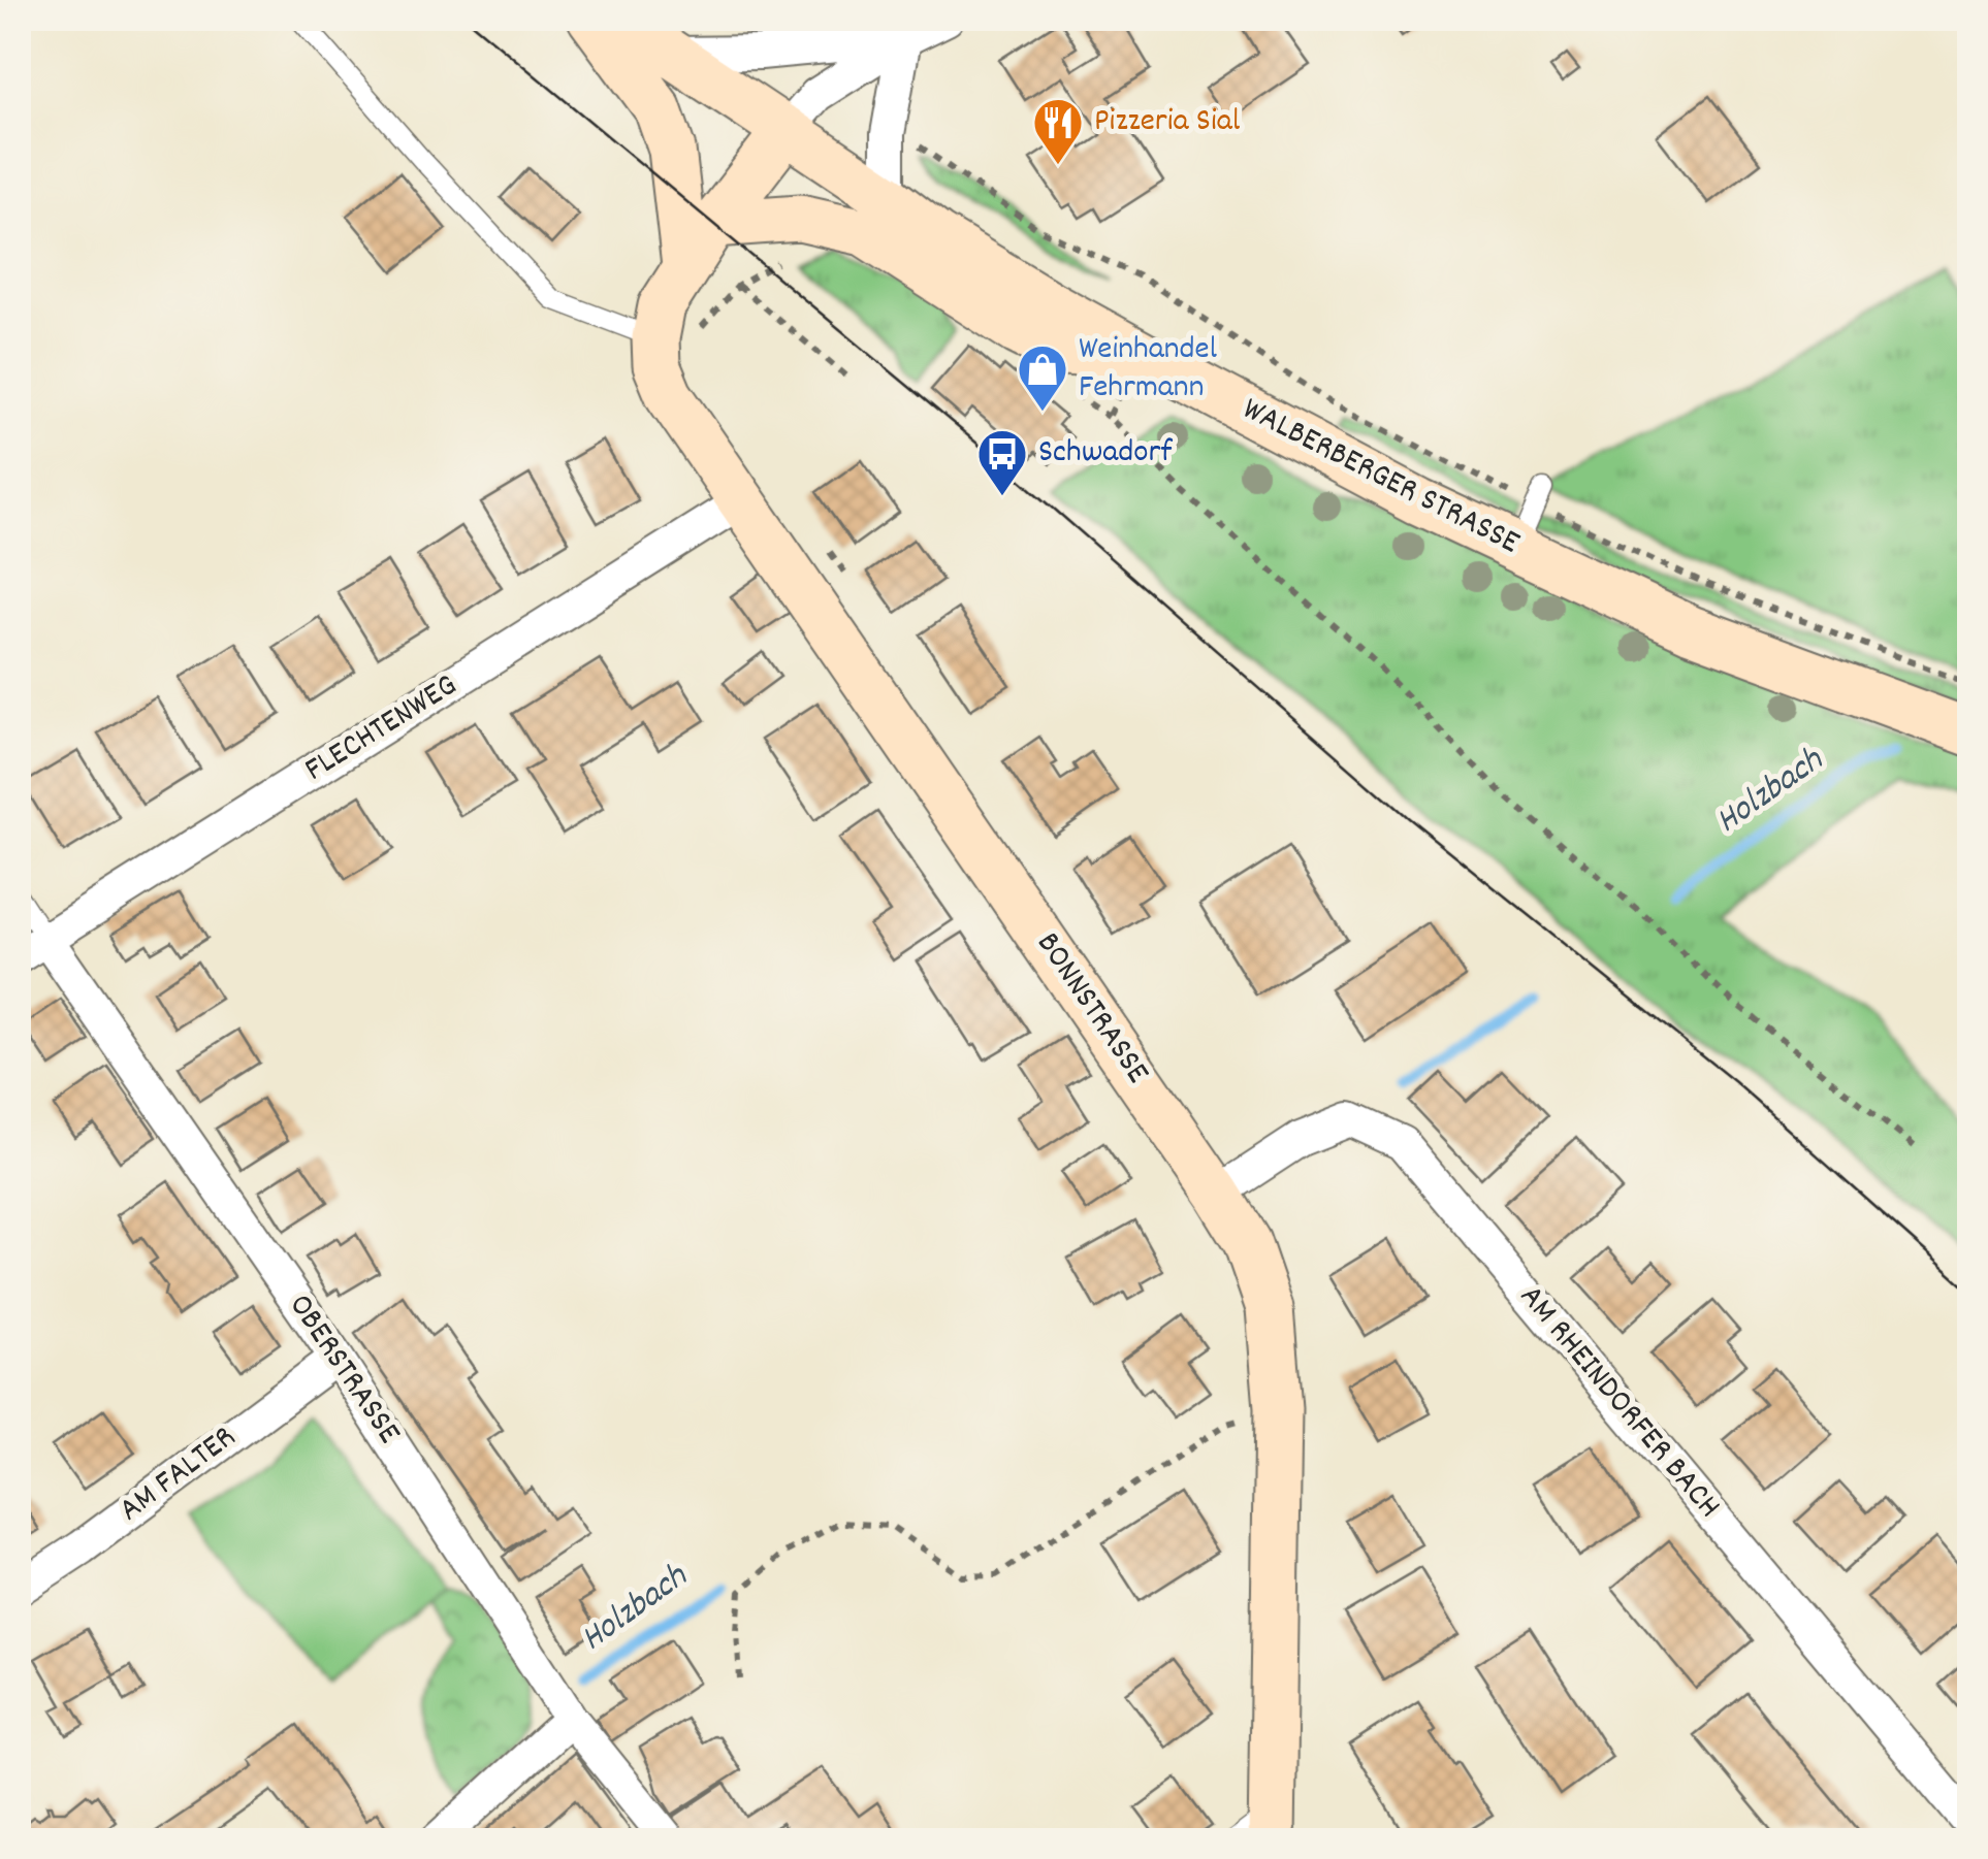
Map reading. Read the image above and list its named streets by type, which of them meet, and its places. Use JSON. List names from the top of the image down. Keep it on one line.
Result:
{"streets":{"street":["WALBERBERGER STRASSE","FLECHTENWEG","BONNSTRASSE","OBERSTRASSE","AM RHEINDORFER BACH","AM FALTER"]},"crossings":[["WALBERBERGER STRASSE","BONNSTRASSE"],["FLECHTENWEG","BONNSTRASSE"],["FLECHTENWEG","OBERSTRASSE"],["BONNSTRASSE","AM RHEINDORFER BACH"],["OBERSTRASSE","AM FALTER"]],"water":["Holzbach"],"places":{"restaurant":["Pizzeria Sial"],"shop":["Weinhandel Fehrmann"],"bus stop":["Schwadorf"]}}
